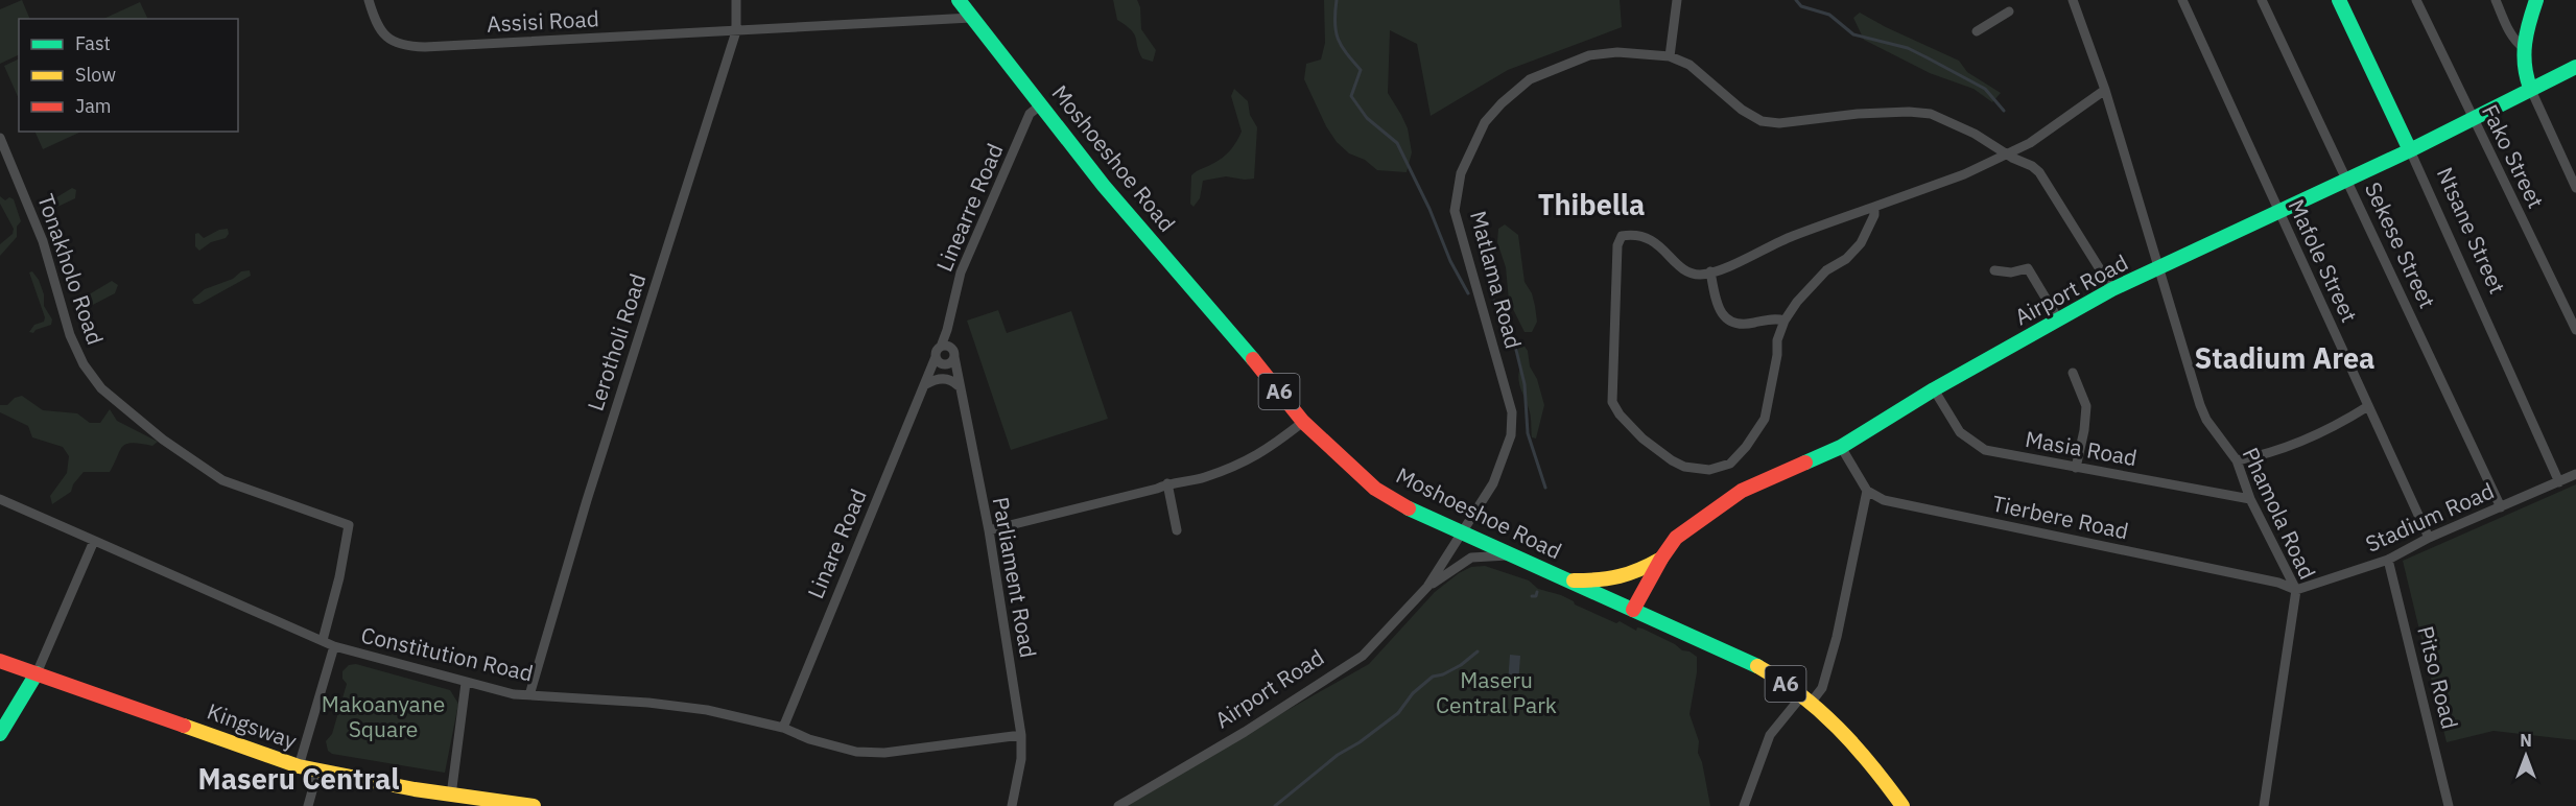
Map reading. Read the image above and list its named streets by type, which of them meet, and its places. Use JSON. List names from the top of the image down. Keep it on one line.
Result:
{"streets":{"main road":["Moshoeshoe Road","Ntsane Street","Airport Road","A6","Kingsway"],"street":["Assisi Road","Fako Street","Linearre Road","Sekese Street","Mafole Street","Tonakholo Road","Matlama Road","Lerotholi Road","Masia Road","Phamola Road","Tierbere Road","Stadium Road","Linare Road","Parliament Road","Constitution Road","Pitso Road"]},"crossings":[["Assisi Road","Moshoeshoe Road"],["Assisi Road","Lerotholi Road"],["Fako Street","Airport Road"],["Moshoeshoe Road","Linearre Road"],["Moshoeshoe Road","Matlama Road"],["Moshoeshoe Road","Airport Road"],["Linearre Road","Linare Road"],["Linearre Road","Parliament Road"],["Ntsane Street","Airport Road"],["Ntsane Street","Stadium Road"],["Sekese Street","Airport Road"],["Sekese Street","Stadium Road"],["Mafole Street","Airport Road"],["Mafole Street","Stadium Road"],["Tonakholo Road","Constitution Road"],["Matlama Road","Airport Road"],["Airport Road","Masia Road"],["Airport Road","Phamola Road"],["Lerotholi Road","Constitution Road"],["Masia Road","Phamola Road"],["Phamola Road","Tierbere Road"],["Phamola Road","Stadium Road"],["Tierbere Road","Stadium Road"],["Stadium Road","Pitso Road"],["Linare Road","Parliament Road"],["Linare Road","Constitution Road"],["Parliament Road","Constitution Road"]],"districts":["Thibella","Stadium Area","Maseru Central"],"parks":["Maseru Central Park","Makoanyane Square"],"legend":["Fast","Slow","Jam"],"north":"top"}
